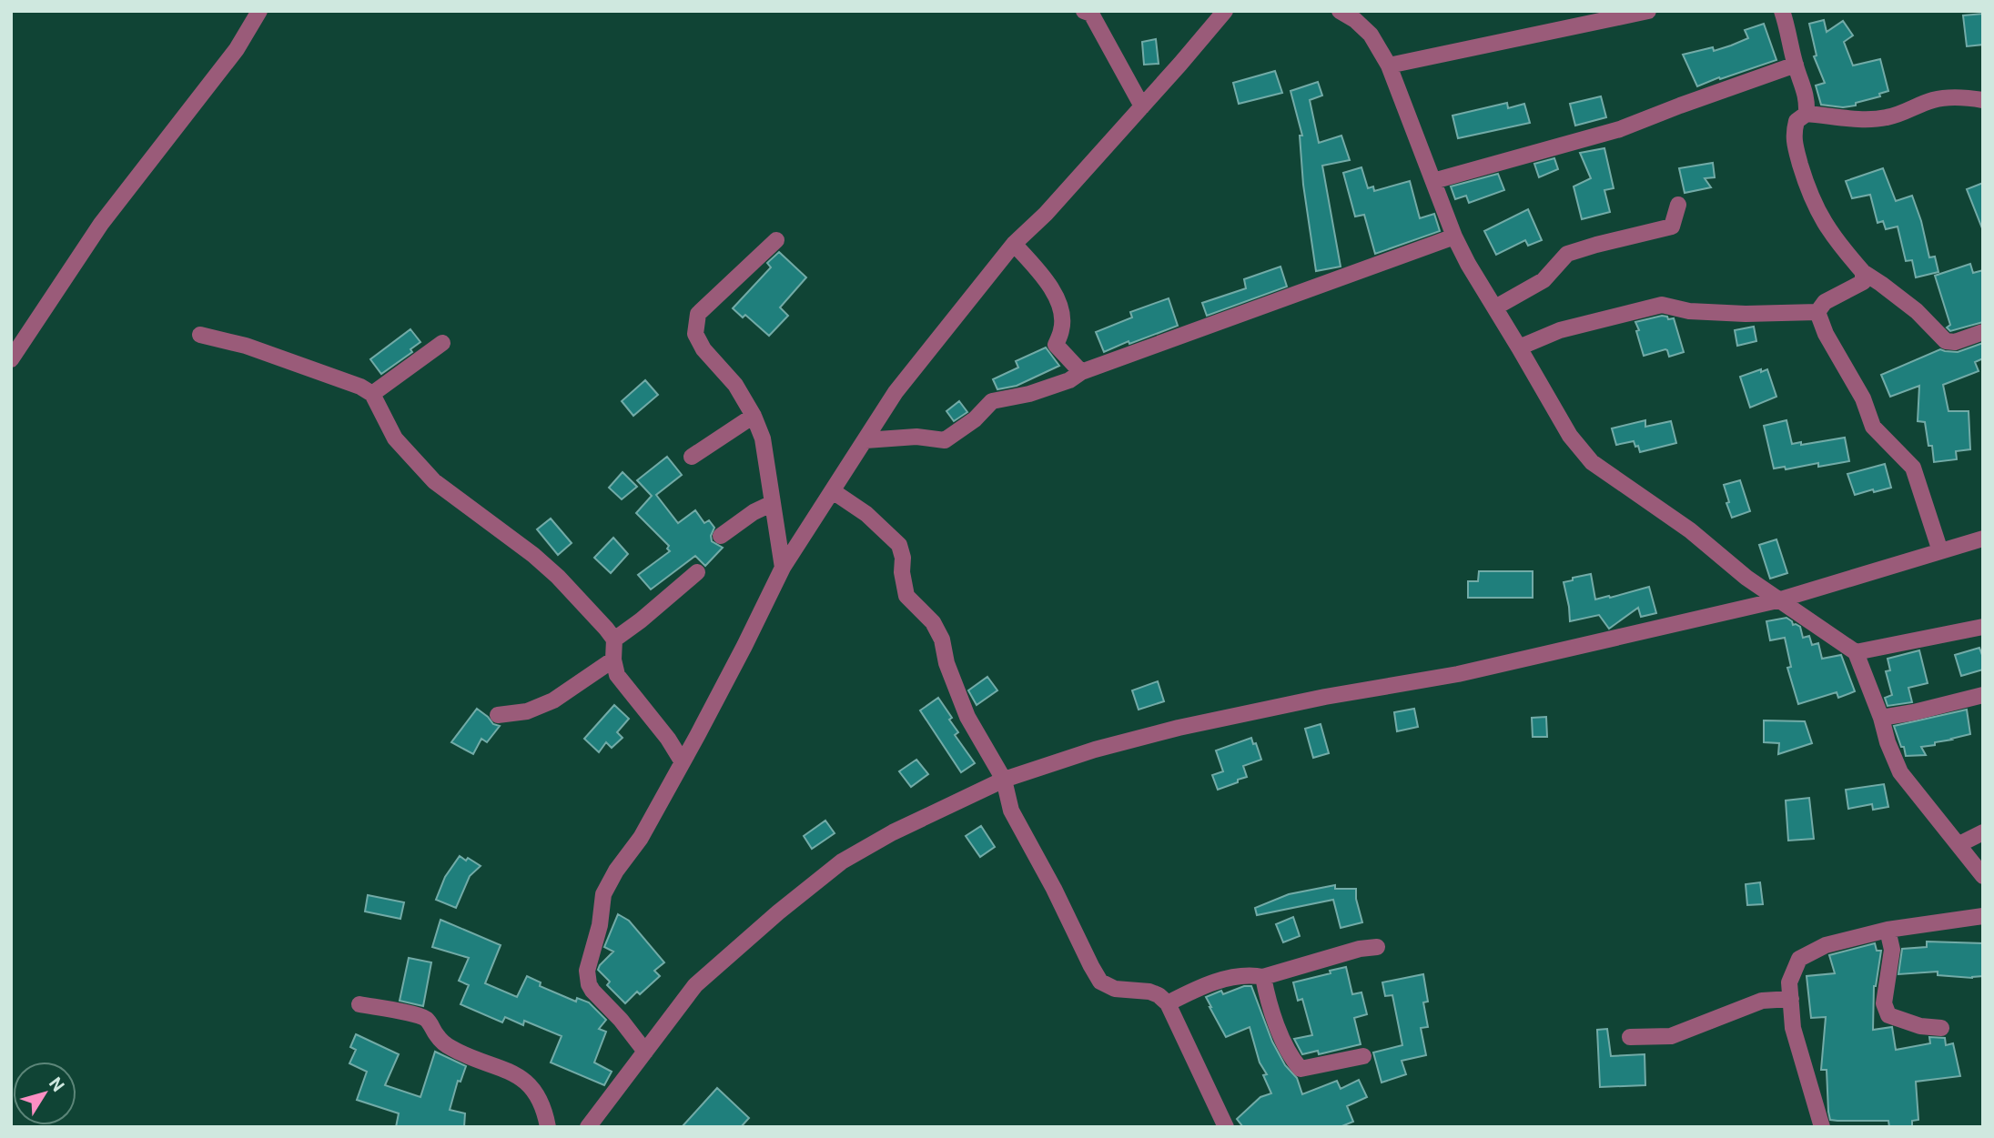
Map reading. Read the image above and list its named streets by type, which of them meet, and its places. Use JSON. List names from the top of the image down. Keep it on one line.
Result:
{"north":"top right"}
